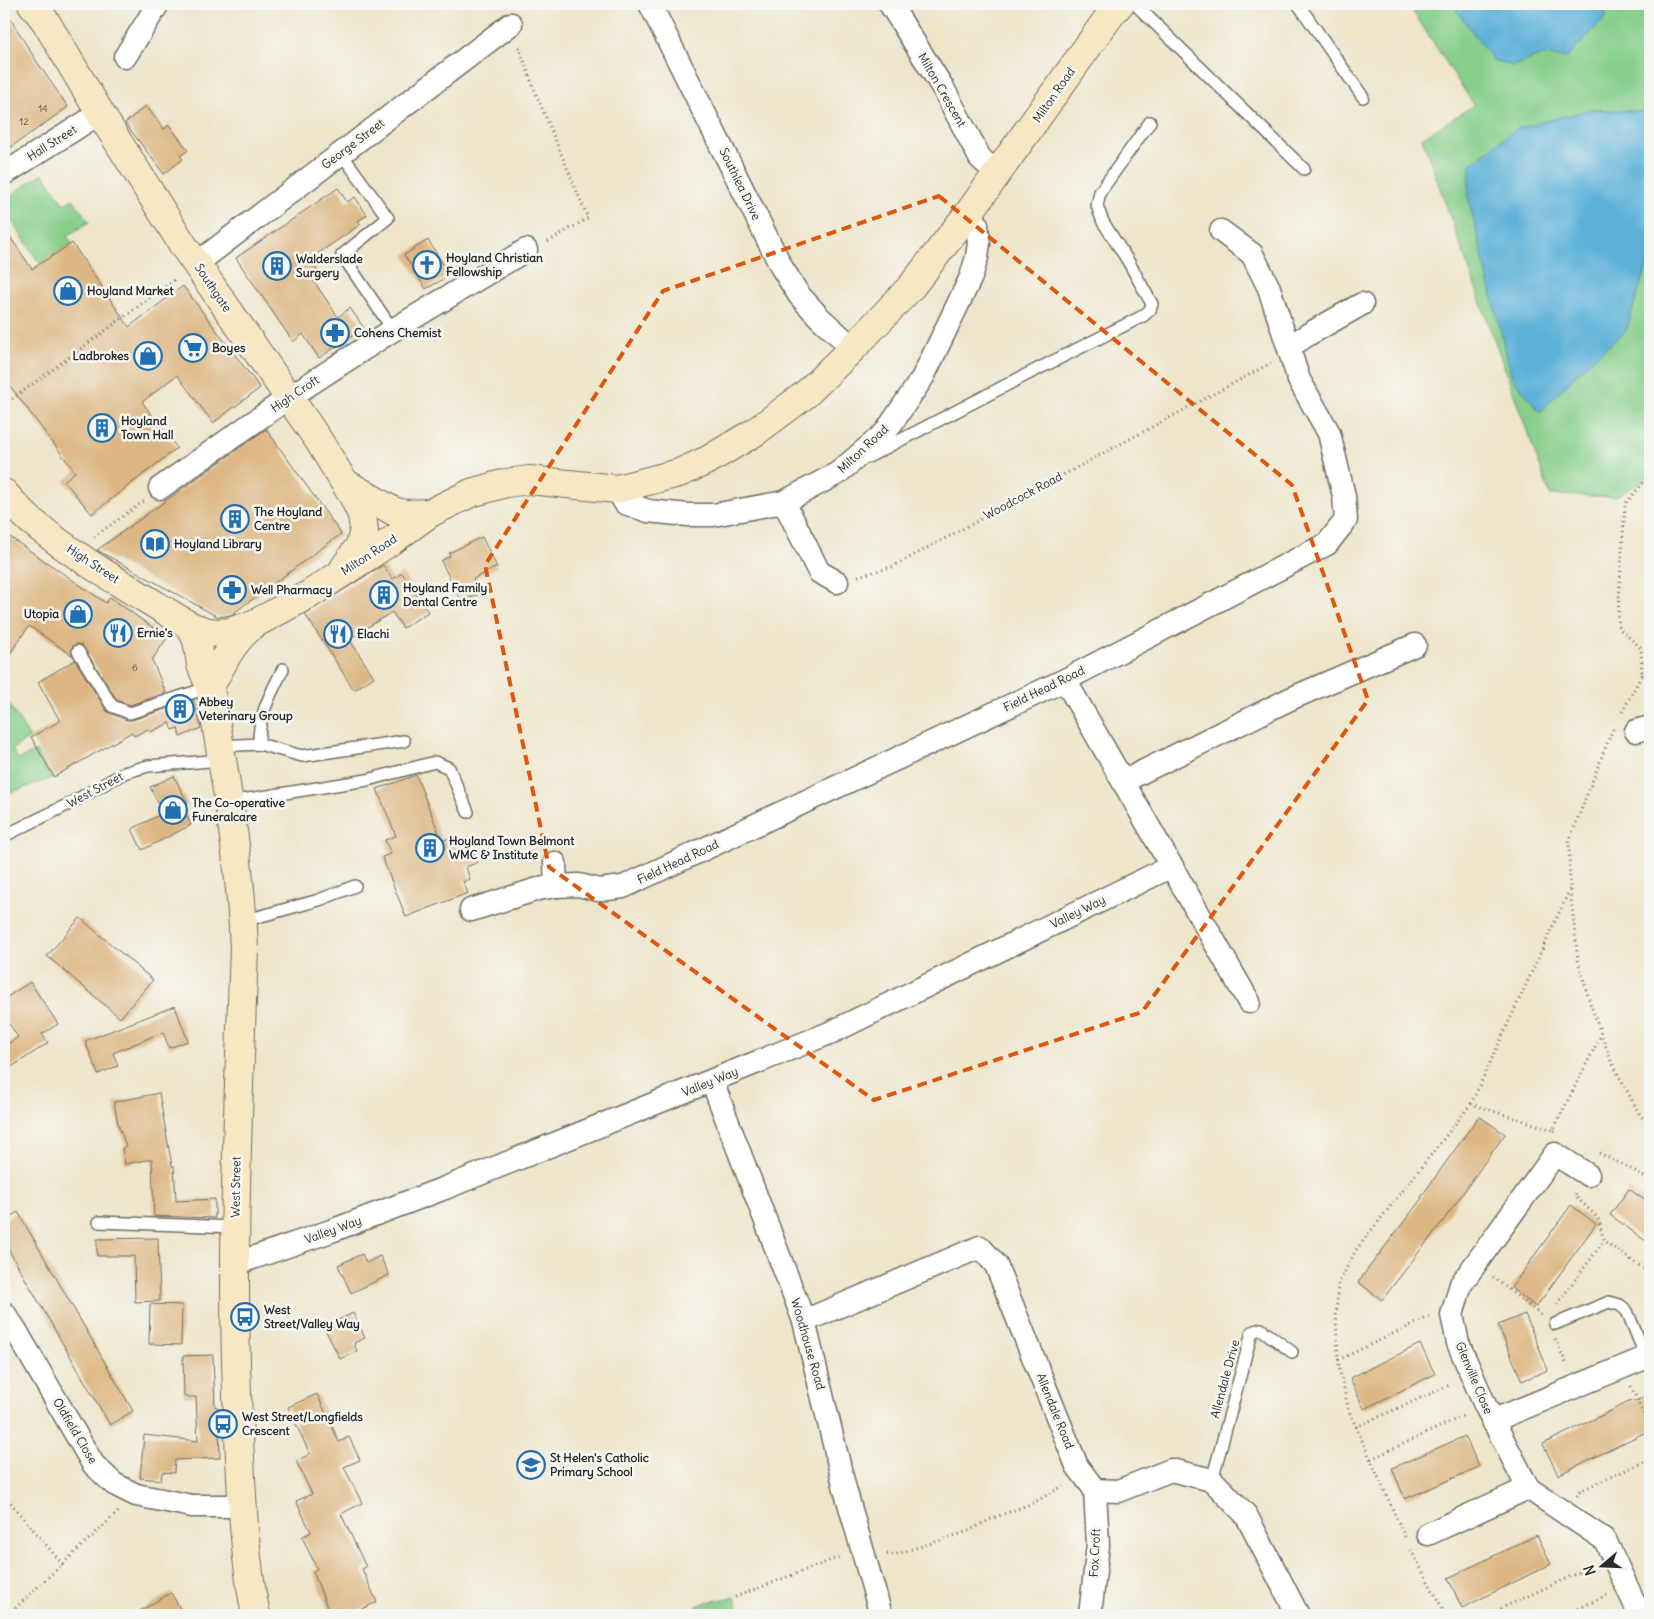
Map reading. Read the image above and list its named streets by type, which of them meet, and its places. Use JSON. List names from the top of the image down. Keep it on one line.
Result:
{"streets":{"main road":["Milton Road","Southgate","High Street","West Street"],"street":["Milton Crescent","Hall Street","George Street","Southlea Drive","High Croft","Field Head Road","Valley Way","Woodhouse Road","Glenville Close","Allendale Road","Oldfield Close","Fox Croft"],"lane":["Allendale Drive"],"path":["Woodcock Road"]},"crossings":[["Milton Crescent","Milton Road"],["Milton Road","Southlea Drive"],["Milton Road","Southgate"],["Milton Road","High Street"],["Hall Street","Southgate"],["George Street","Southgate"],["Southgate","High Croft"],["Woodcock Road","Field Head Road"],["High Street","West Street"],["West Street","Valley Way"],["West Street","Oldfield Close"],["Valley Way","Woodhouse Road"],["Woodhouse Road","Allendale Road"],["Allendale Road","Fox Croft"]],"places":{"church":["Hoyland Christian Fellowship"],"building":["Walderslade Surgery","Hoyland Town Hall","The Hoyland Centre","Hoyland Family Dental Centre","Abbey Veterinary Group","Hoyland Town Belmont WMC & Institute"],"shop":["Hoyland Market","Ladbrokes","Utopia","The Co-operative Funeralcare"],"pharmacy":["Cohens Chemist","Well Pharmacy"],"supermarket":["Boyes"],"library":["Hoyland Library"],"restaurant":["Ernie's","Elachi"],"bus stop":["West Street/Valley Way","West Street/Longfields Crescent"],"school or university":["St Helen's Catholic Primary School"]},"house_numbers":["14","12","6"],"north":"left"}
